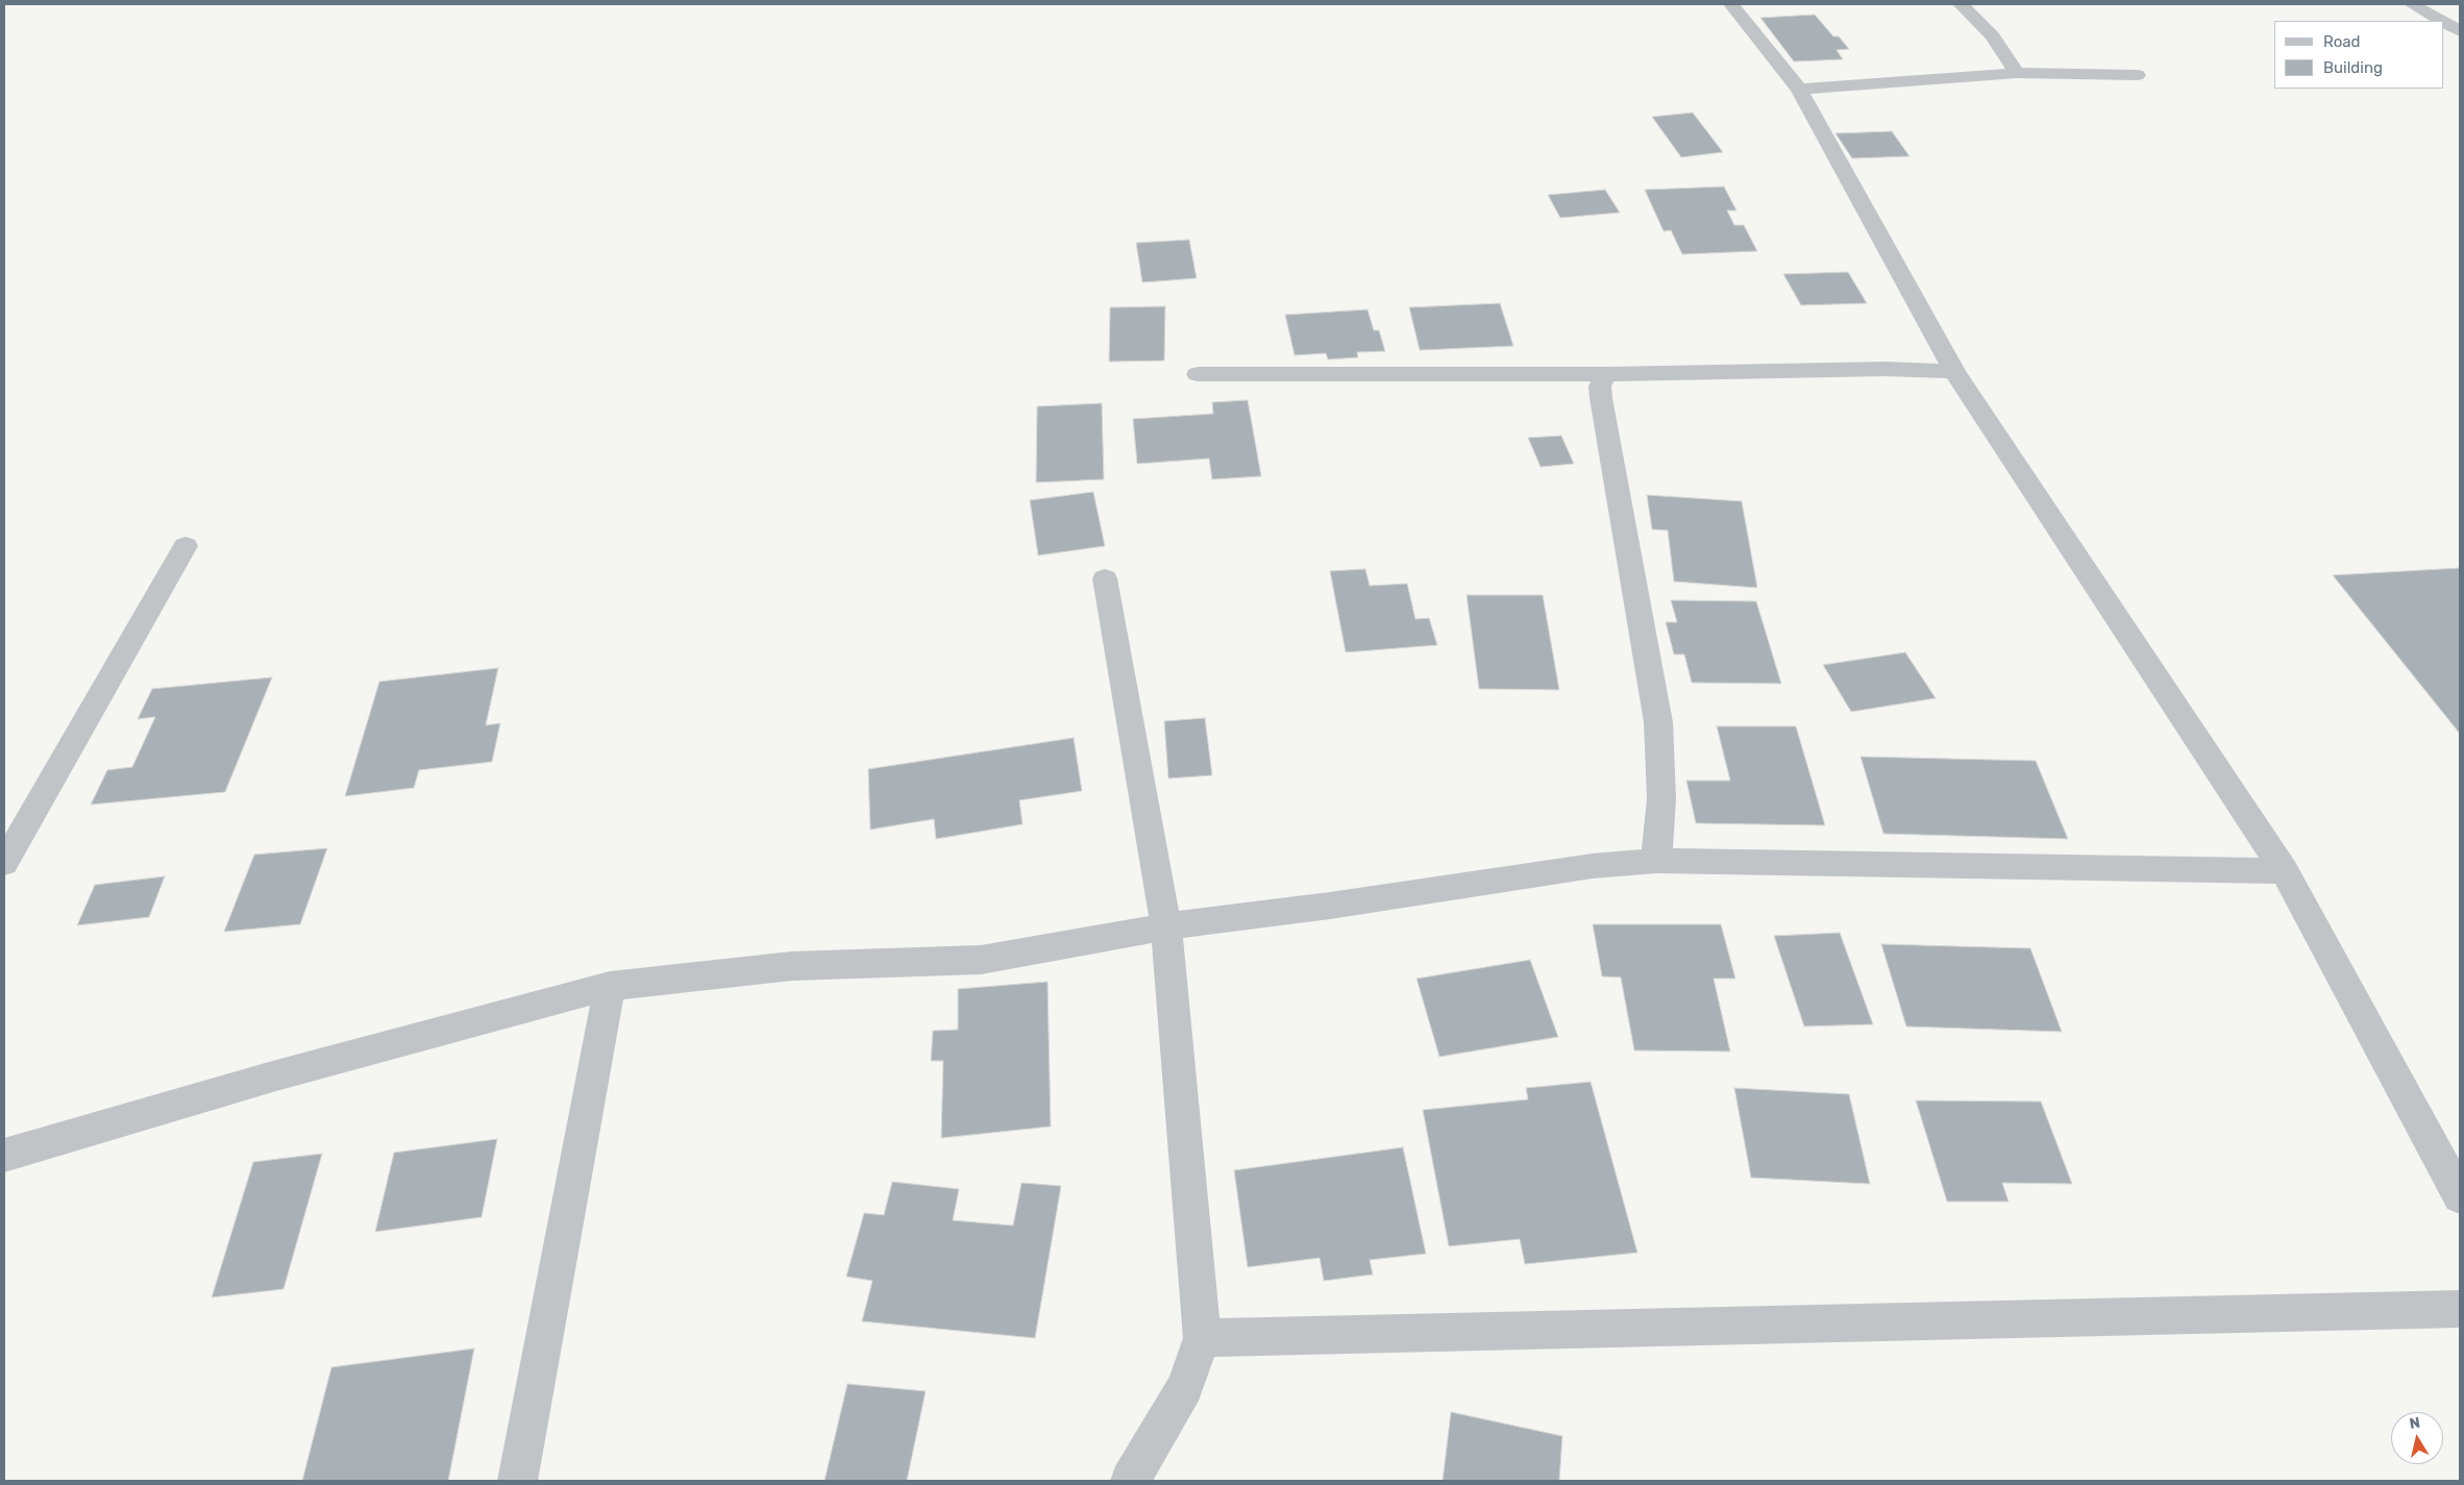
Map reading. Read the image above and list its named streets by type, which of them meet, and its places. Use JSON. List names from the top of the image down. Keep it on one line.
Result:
{"legend":["Road","Building"],"north":"top"}
